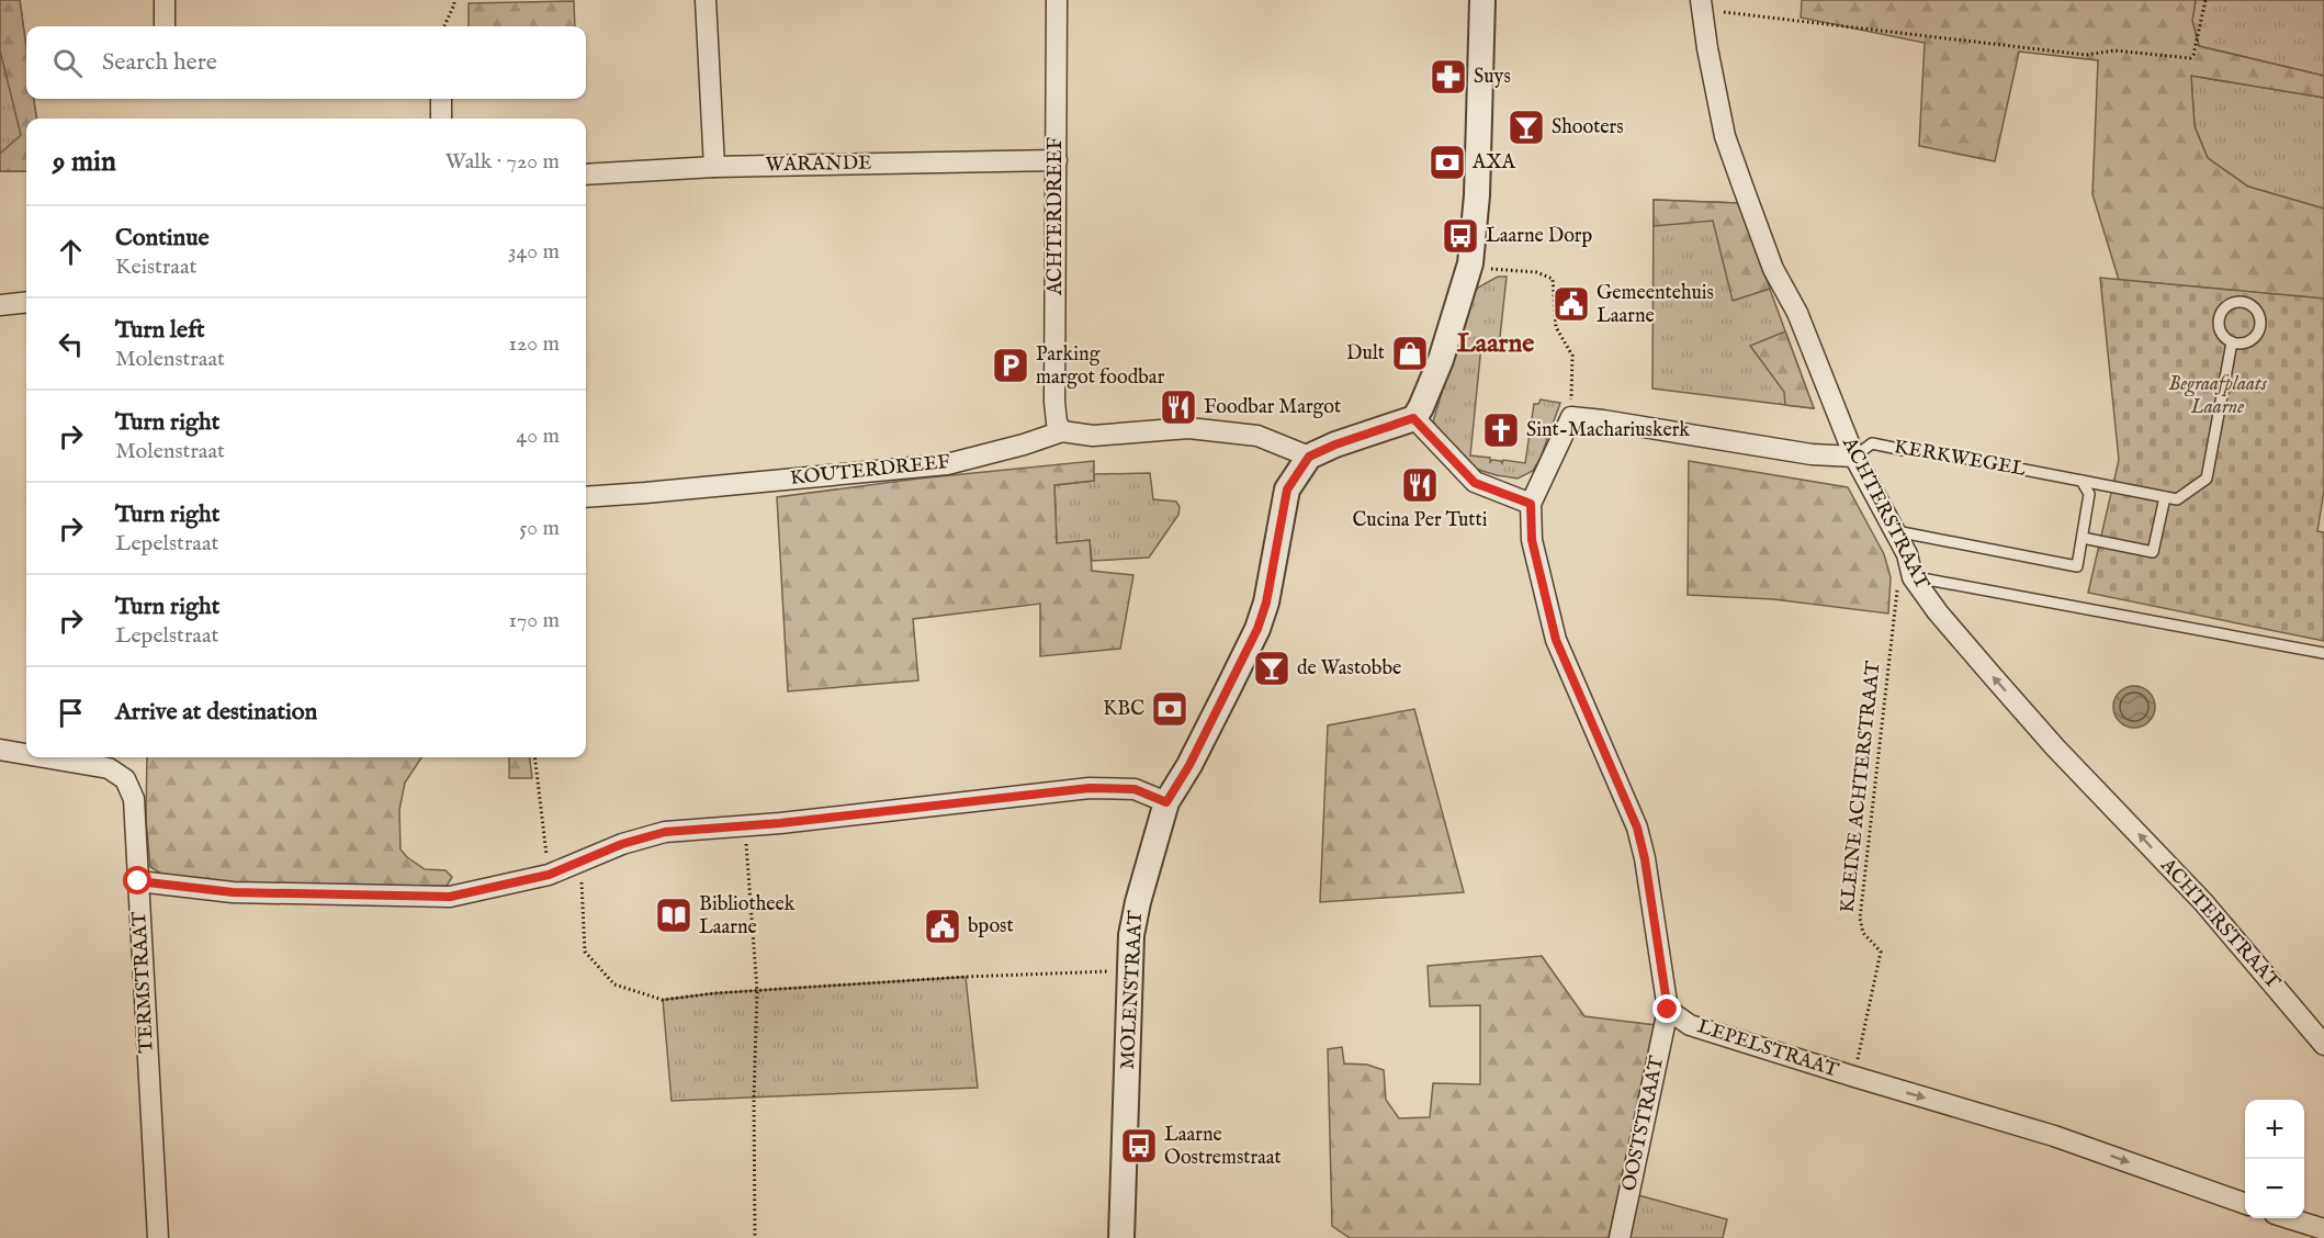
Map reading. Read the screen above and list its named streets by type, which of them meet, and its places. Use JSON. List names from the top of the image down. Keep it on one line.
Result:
{"streets":{"street":["WARANDE","ACHTERDREEF","KERKWEGEL","KOUTERDREEF","ACHTERSTRAAT","TERMSTRAAT","MOLENSTRAAT","LEPELSTRAAT","OOSTSTRAAT"],"path":["KLEINE ACHTERSTRAAT"]},"crossings":[["WARANDE","ACHTERDREEF"],["ACHTERDREEF","KOUTERDREEF"],["KERKWEGEL","ACHTERSTRAAT"],["KOUTERDREEF","MOLENSTRAAT"],["ACHTERSTRAAT","KLEINE ACHTERSTRAAT"],["KLEINE ACHTERSTRAAT","LEPELSTRAAT"],["LEPELSTRAAT","OOSTSTRAAT"]],"one_way":["ACHTERSTRAAT","LEPELSTRAAT"],"districts":["Laarne"],"parks":["Begraafplaats Laarne"],"places":{"pharmacy":["Suys"],"bar":["Shooters","de Wastobbe"],"bank":["AXA","KBC"],"bus stop":["Laarne Dorp","Laarne Oostremstraat"],"public building":["Gemeentehuis Laarne","bpost"],"shop":["Dult"],"parking":["Parking margot foodbar"],"restaurant":["Foodbar Margot","Cucina Per Tutti"],"church":["Sint-Machariuskerk"],"library":["Bibliotheek Laarne"]},"page":{"search":"Search here","heading":["9 min","Walk · 720 m"],"list":[["Continue","Keistraat","340 m"],["Turn left","Molenstraat","120 m"],["Turn right","Molenstraat","40 m"],["Turn right","Lepelstraat","50 m"],["Turn right","Lepelstraat","170 m"],"Arrive at destination"],"map_buttons":["+","−"]}}
